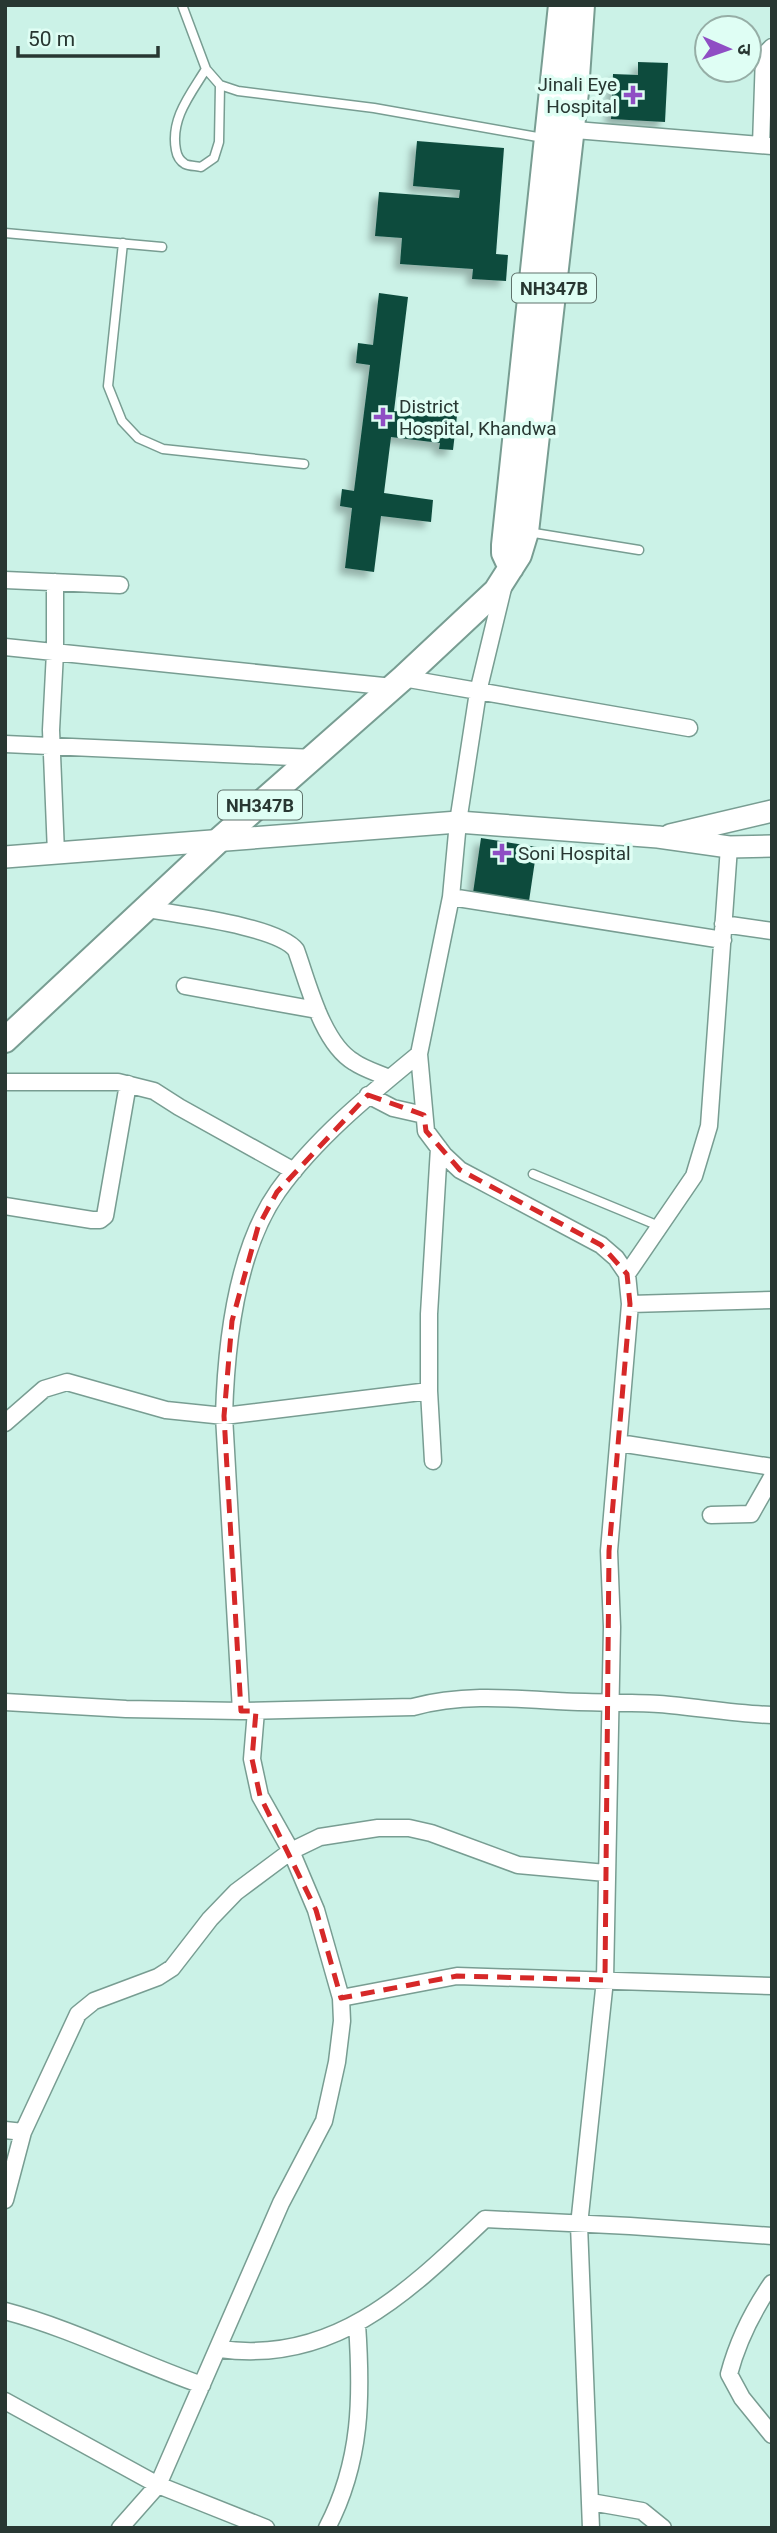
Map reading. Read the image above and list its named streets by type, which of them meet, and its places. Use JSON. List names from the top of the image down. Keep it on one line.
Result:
{"streets":{"highway":["NH347B"]},"places":{"health":["Jinali Eye Hospital","District Hospital, Khandwa","Soni Hospital"]},"scale_bar":"50 m","north":"right"}
